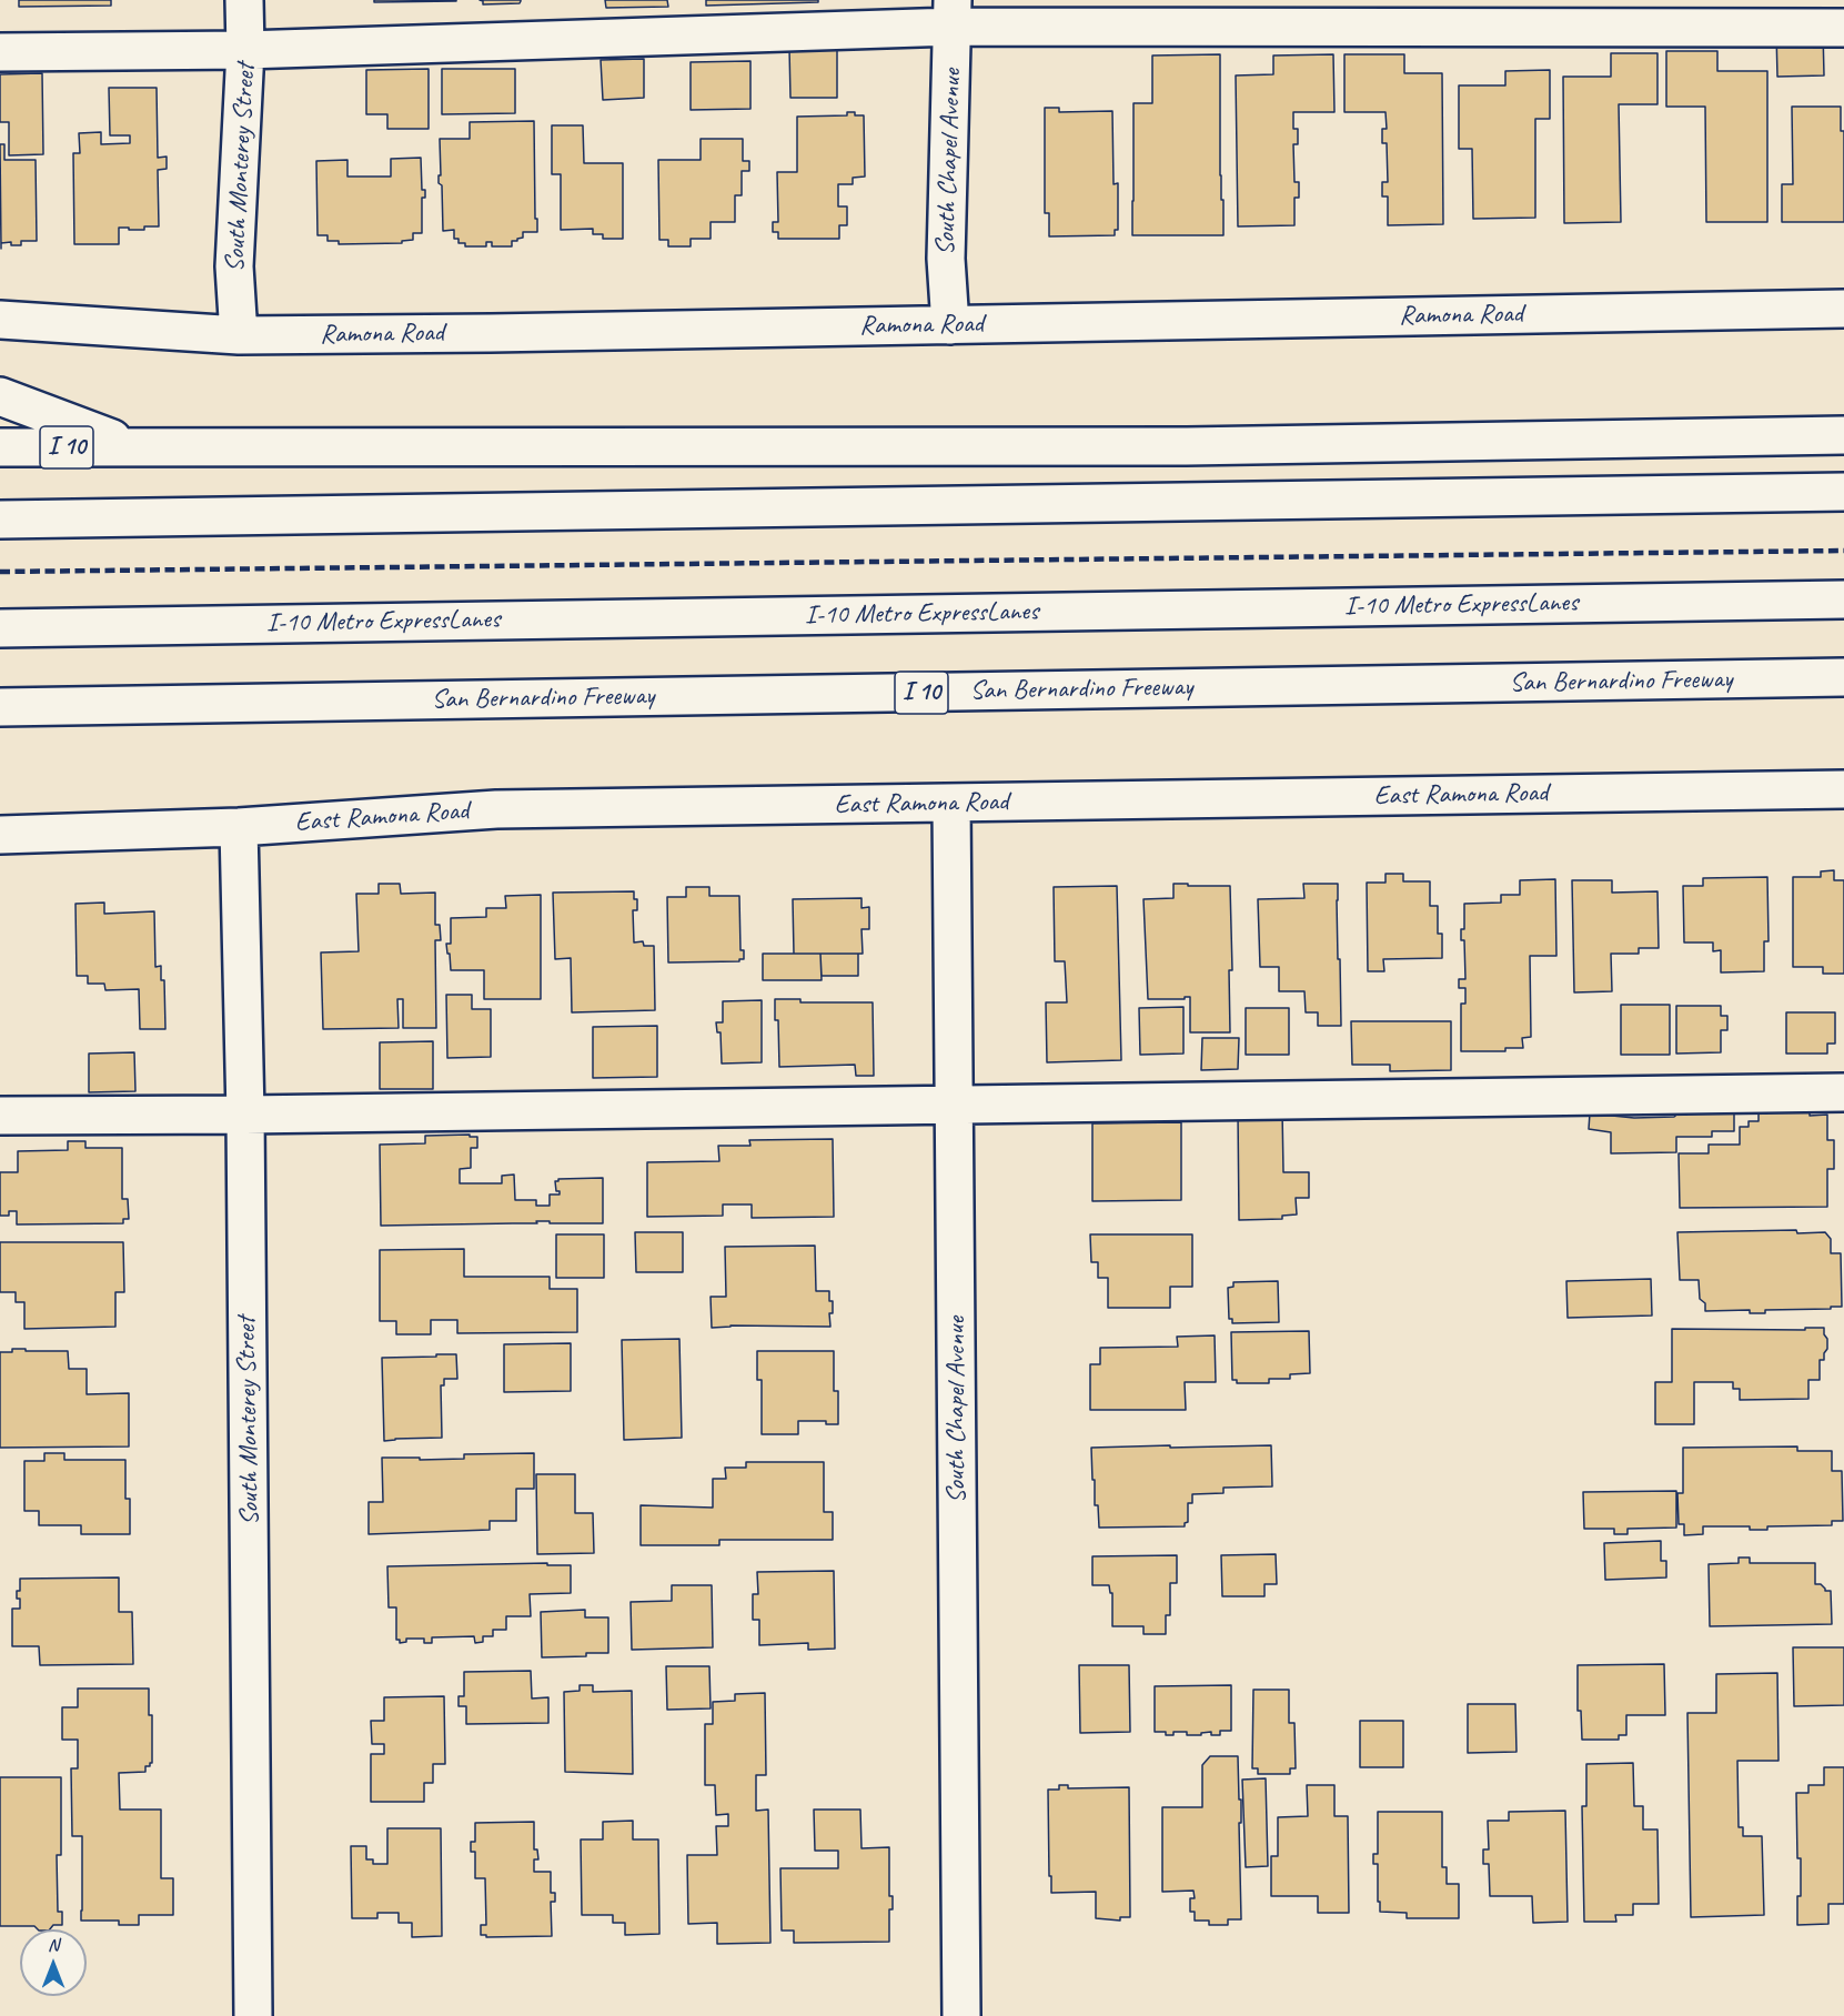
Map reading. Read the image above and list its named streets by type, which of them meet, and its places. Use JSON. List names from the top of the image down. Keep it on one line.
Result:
{"streets":{"main road":["South Chapel Avenue","South Monterey Street","Ramona Road","I 10","I-10 Metro ExpressLanes","San Bernardino Freeway","East Ramona Road"]},"crossings":[["South Chapel Avenue","Ramona Road"],["South Chapel Avenue","East Ramona Road"],["South Monterey Street","Ramona Road"],["South Monterey Street","East Ramona Road"]],"north":"top"}
